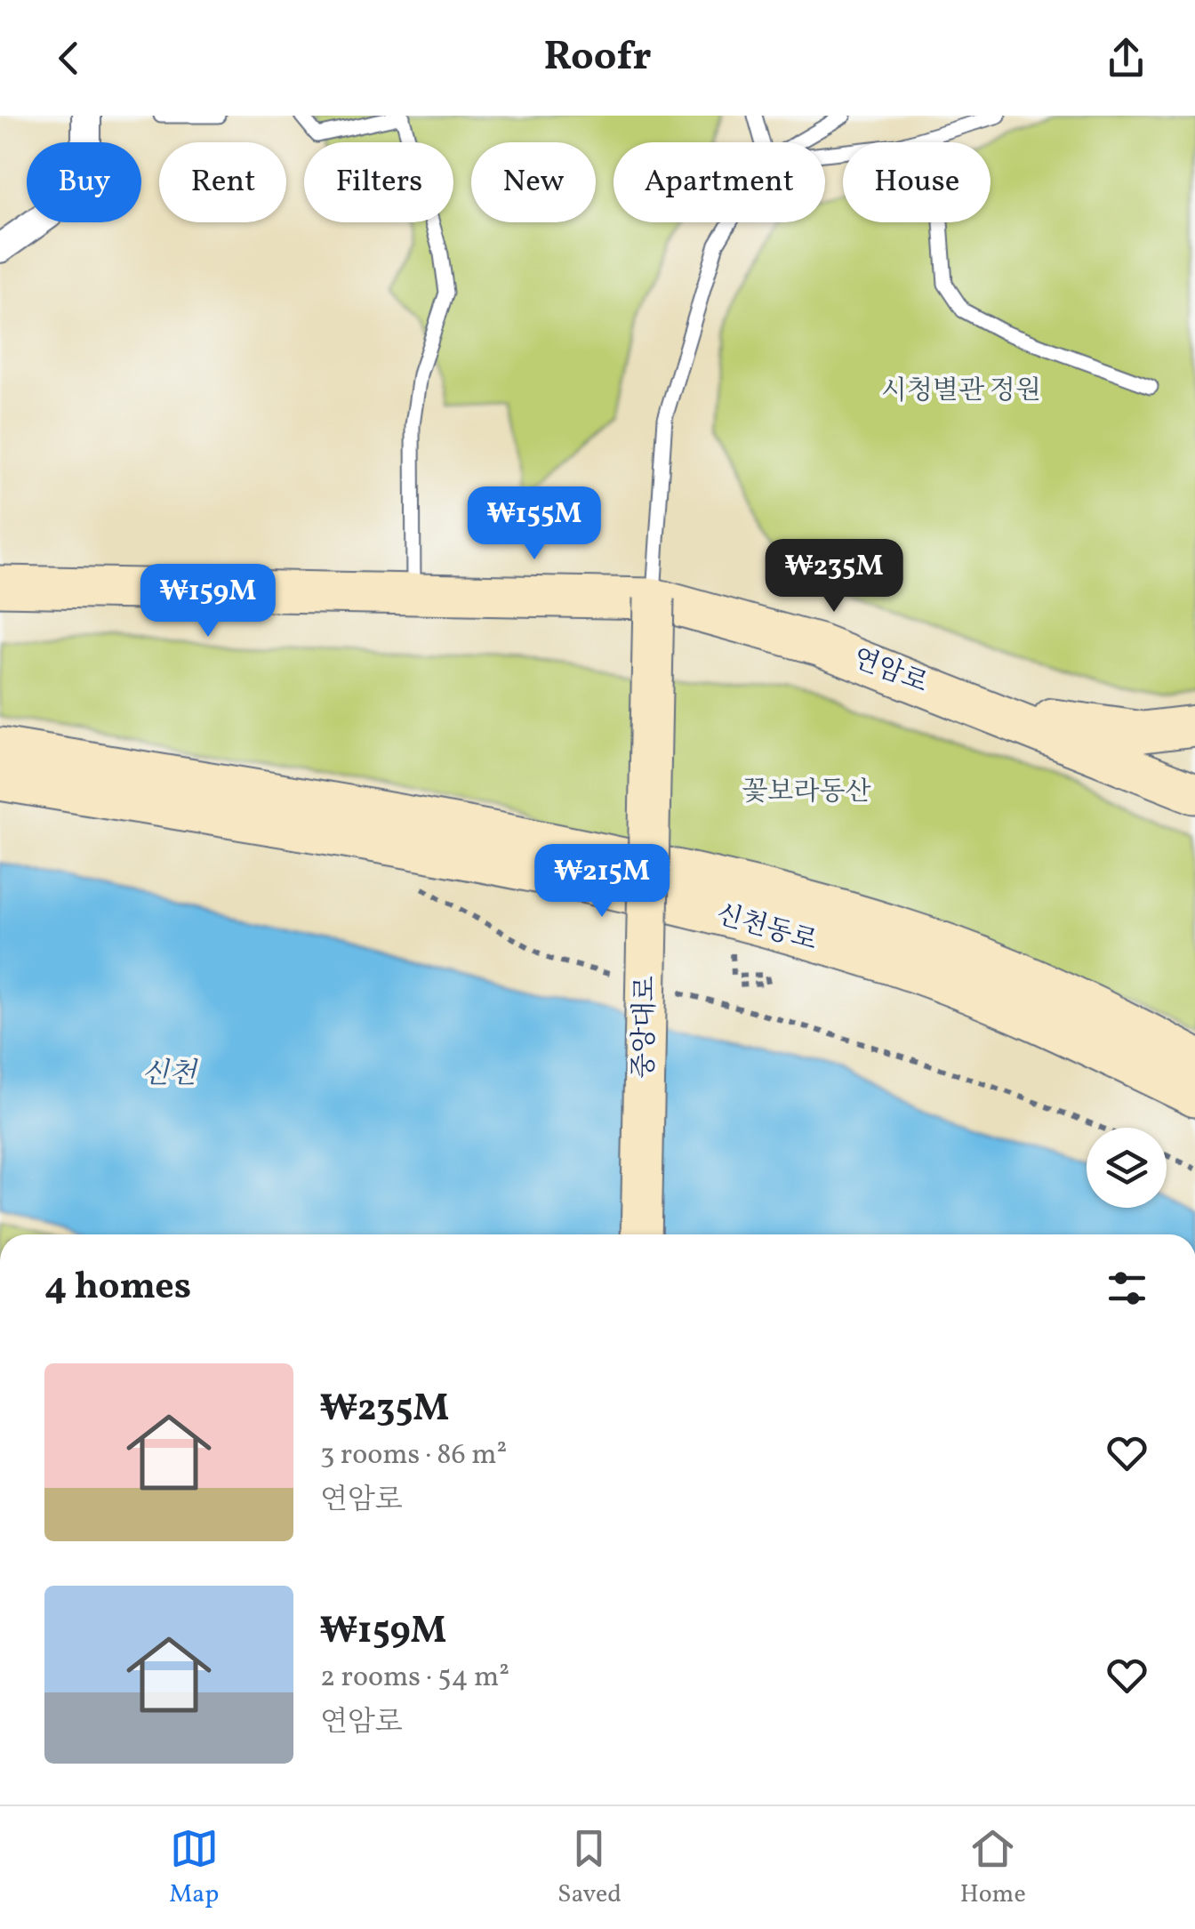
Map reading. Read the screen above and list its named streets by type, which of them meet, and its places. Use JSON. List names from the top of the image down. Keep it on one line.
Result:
{"streets":{"main road":["연암로","신천동로","중앙대로"]},"crossings":[["연암로","중앙대로"]],"water":["신천"],"parks":["시청별관 정원","꽃보라동산"],"page":{"header":"Roofr","chip":["Buy","Rent","Filters","New","Apartment","House"],"price":["₩155M","₩235M","₩159M","₩215M"],"heading":"4 homes","list":[{"name":"₩235M","note":"3 rooms · 86 m² · 연암로"},{"name":"₩159M","note":"2 rooms · 54 m² · 연암로"}],"tabs":["Map","Saved","Home"]}}
